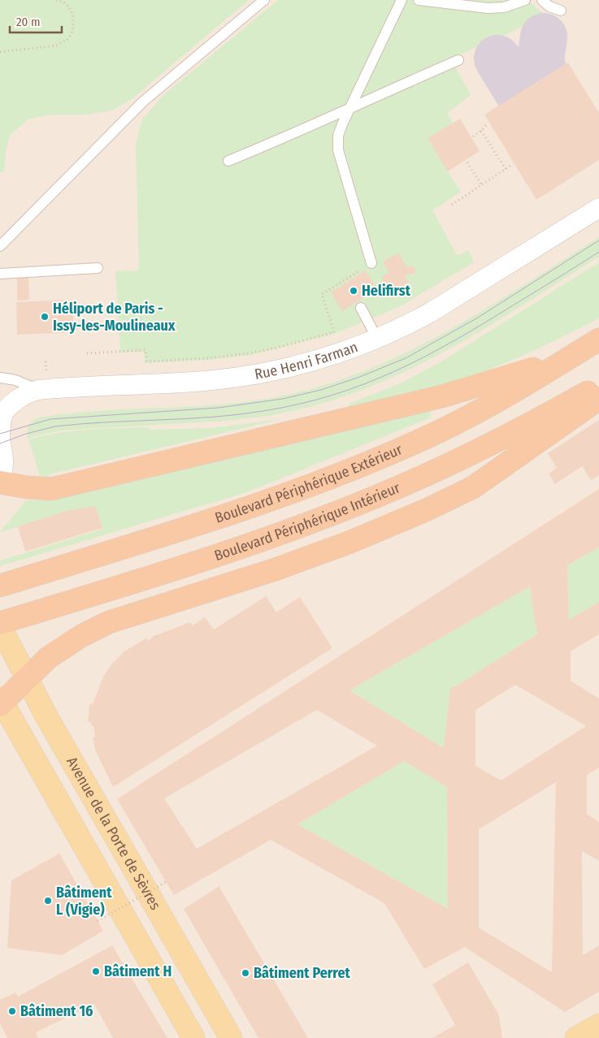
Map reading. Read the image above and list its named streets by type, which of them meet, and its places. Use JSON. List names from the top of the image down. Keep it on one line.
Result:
{"streets":{"highway":["Boulevard Périphérique Extérieur","Boulevard Périphérique Intérieur"],"main road":["Avenue de la Porte de Sèvres"],"street":["Rue Henri Farman"]},"places":["Helifirst","Héliport de Paris - Issy-les-Moulineaux","Bâtiment L (Vigie)","Bâtiment H","Bâtiment Perret","Bâtiment 16"],"scale_bar":"20 m"}
